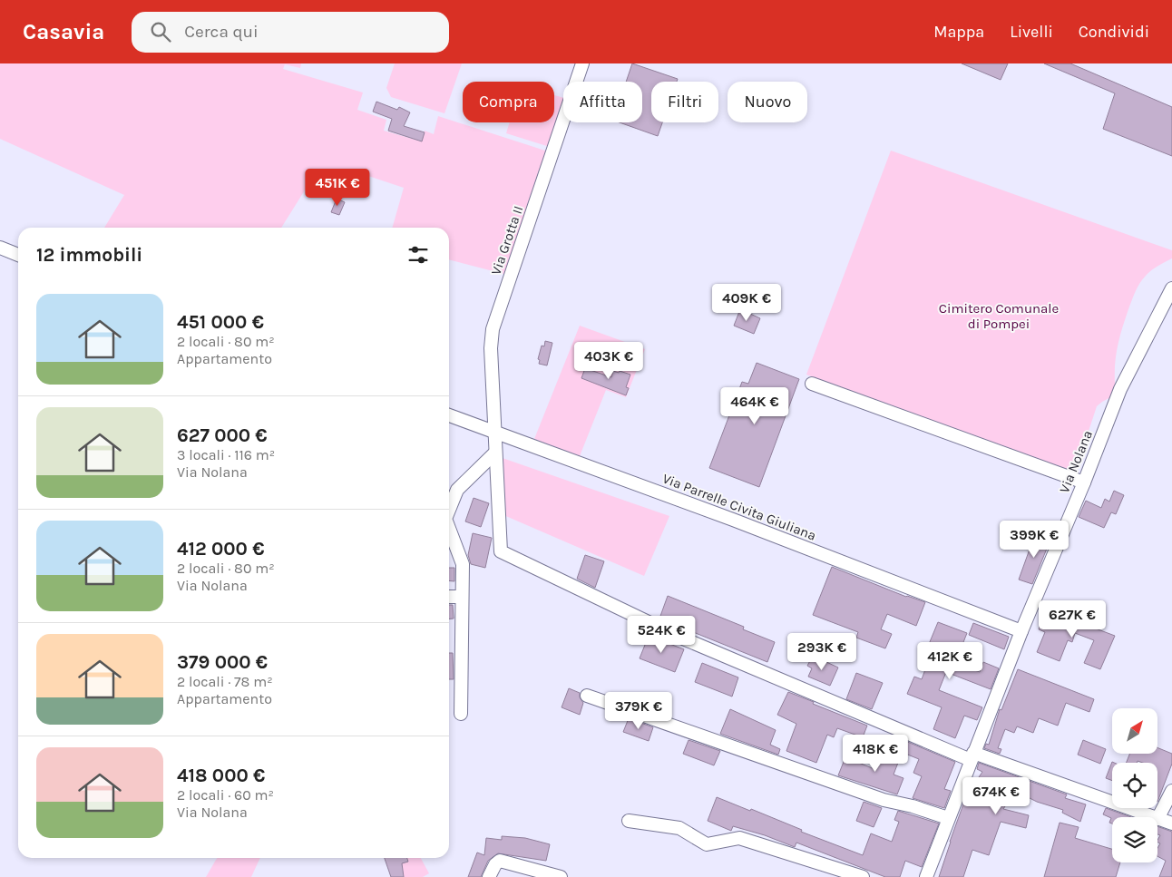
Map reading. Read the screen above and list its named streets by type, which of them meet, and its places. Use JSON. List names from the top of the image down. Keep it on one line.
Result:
{"streets":{"street":["Via Grotta II","Via Nolana","Via Parrelle Civita Giuliana"]},"crossings":[["Via Grotta II","Via Nolana"],["Via Grotta II","Via Parrelle Civita Giuliana"],["Via Nolana","Via Parrelle Civita Giuliana"]],"parks":["Cimitero Comunale di Pompei"],"north":"top right","page":{"header":"Casavia","search":"Cerca qui","nav":["Mappa","Livelli","Condividi"],"chip":["Compra","Affitta","Filtri","Nuovo"],"price":["451K €","409K €","403K €","464K €","399K €","627K €","524K €","293K €","412K €","379K €","418K €","674K €"],"heading":"12 immobili","list":[{"name":"451 000 €","note":"2 locali · 80 m² · Appartamento"},{"name":"627 000 €","note":"3 locali · 116 m² · Via Nolana"},{"name":"412 000 €","note":"2 locali · 80 m² · Via Nolana"},{"name":"379 000 €","note":"2 locali · 78 m² · Appartamento"},{"name":"418 000 €","note":"2 locali · 60 m² · Via Nolana"}]}}
